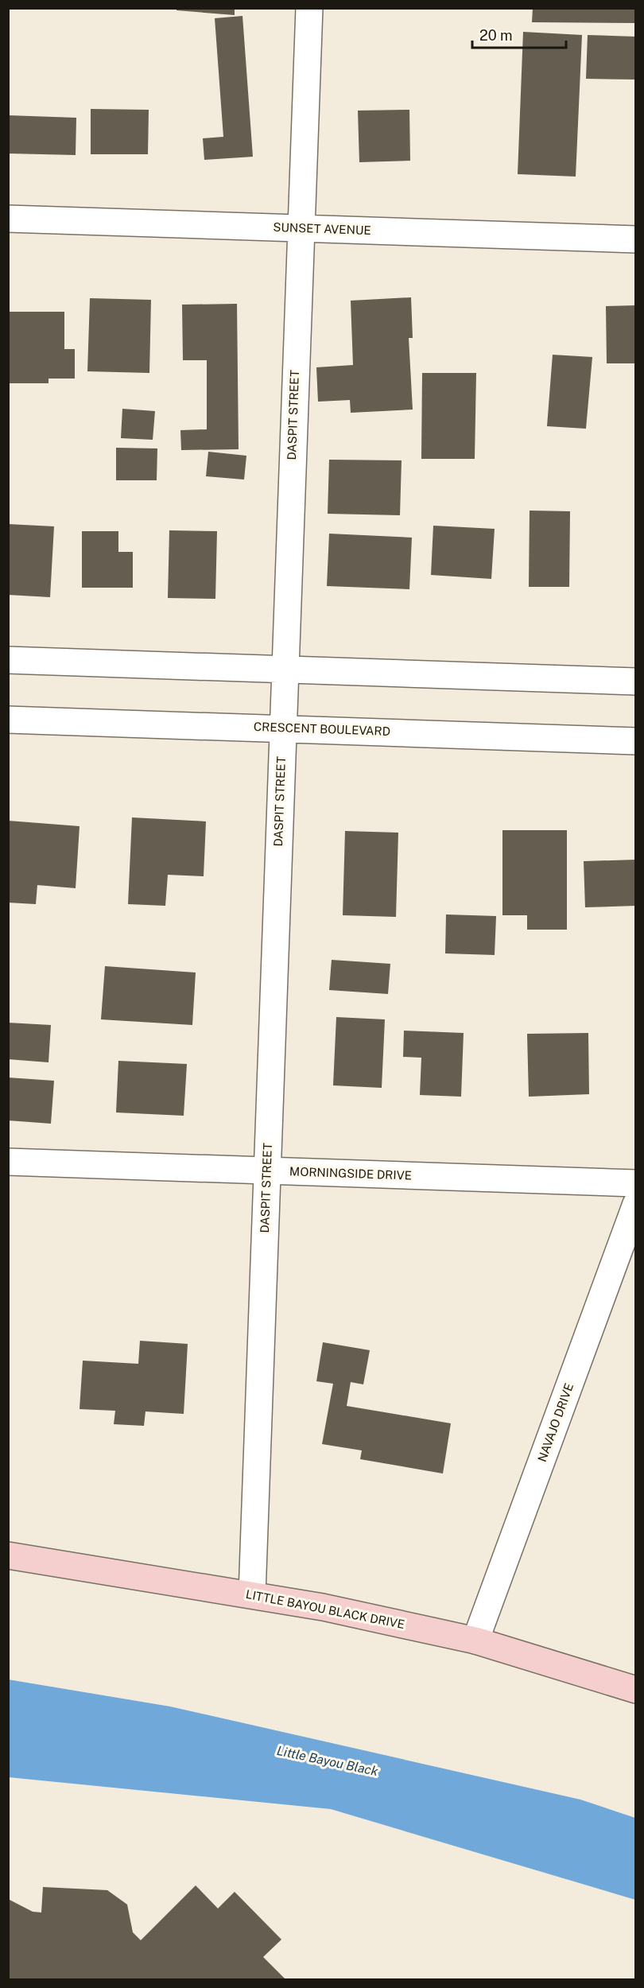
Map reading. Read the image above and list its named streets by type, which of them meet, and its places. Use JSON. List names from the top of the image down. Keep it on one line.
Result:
{"streets":{"main road":["LITTLE BAYOU BLACK DRIVE"],"street":["SUNSET AVENUE","DASPIT STREET","CRESCENT BOULEVARD","MORNINGSIDE DRIVE","NAVAJO DRIVE"]},"crossings":[["SUNSET AVENUE","DASPIT STREET"],["DASPIT STREET","CRESCENT BOULEVARD"],["DASPIT STREET","MORNINGSIDE DRIVE"],["DASPIT STREET","LITTLE BAYOU BLACK DRIVE"],["NAVAJO DRIVE","LITTLE BAYOU BLACK DRIVE"]],"water":["Little Bayou Black"],"scale_bar":"20 m"}
